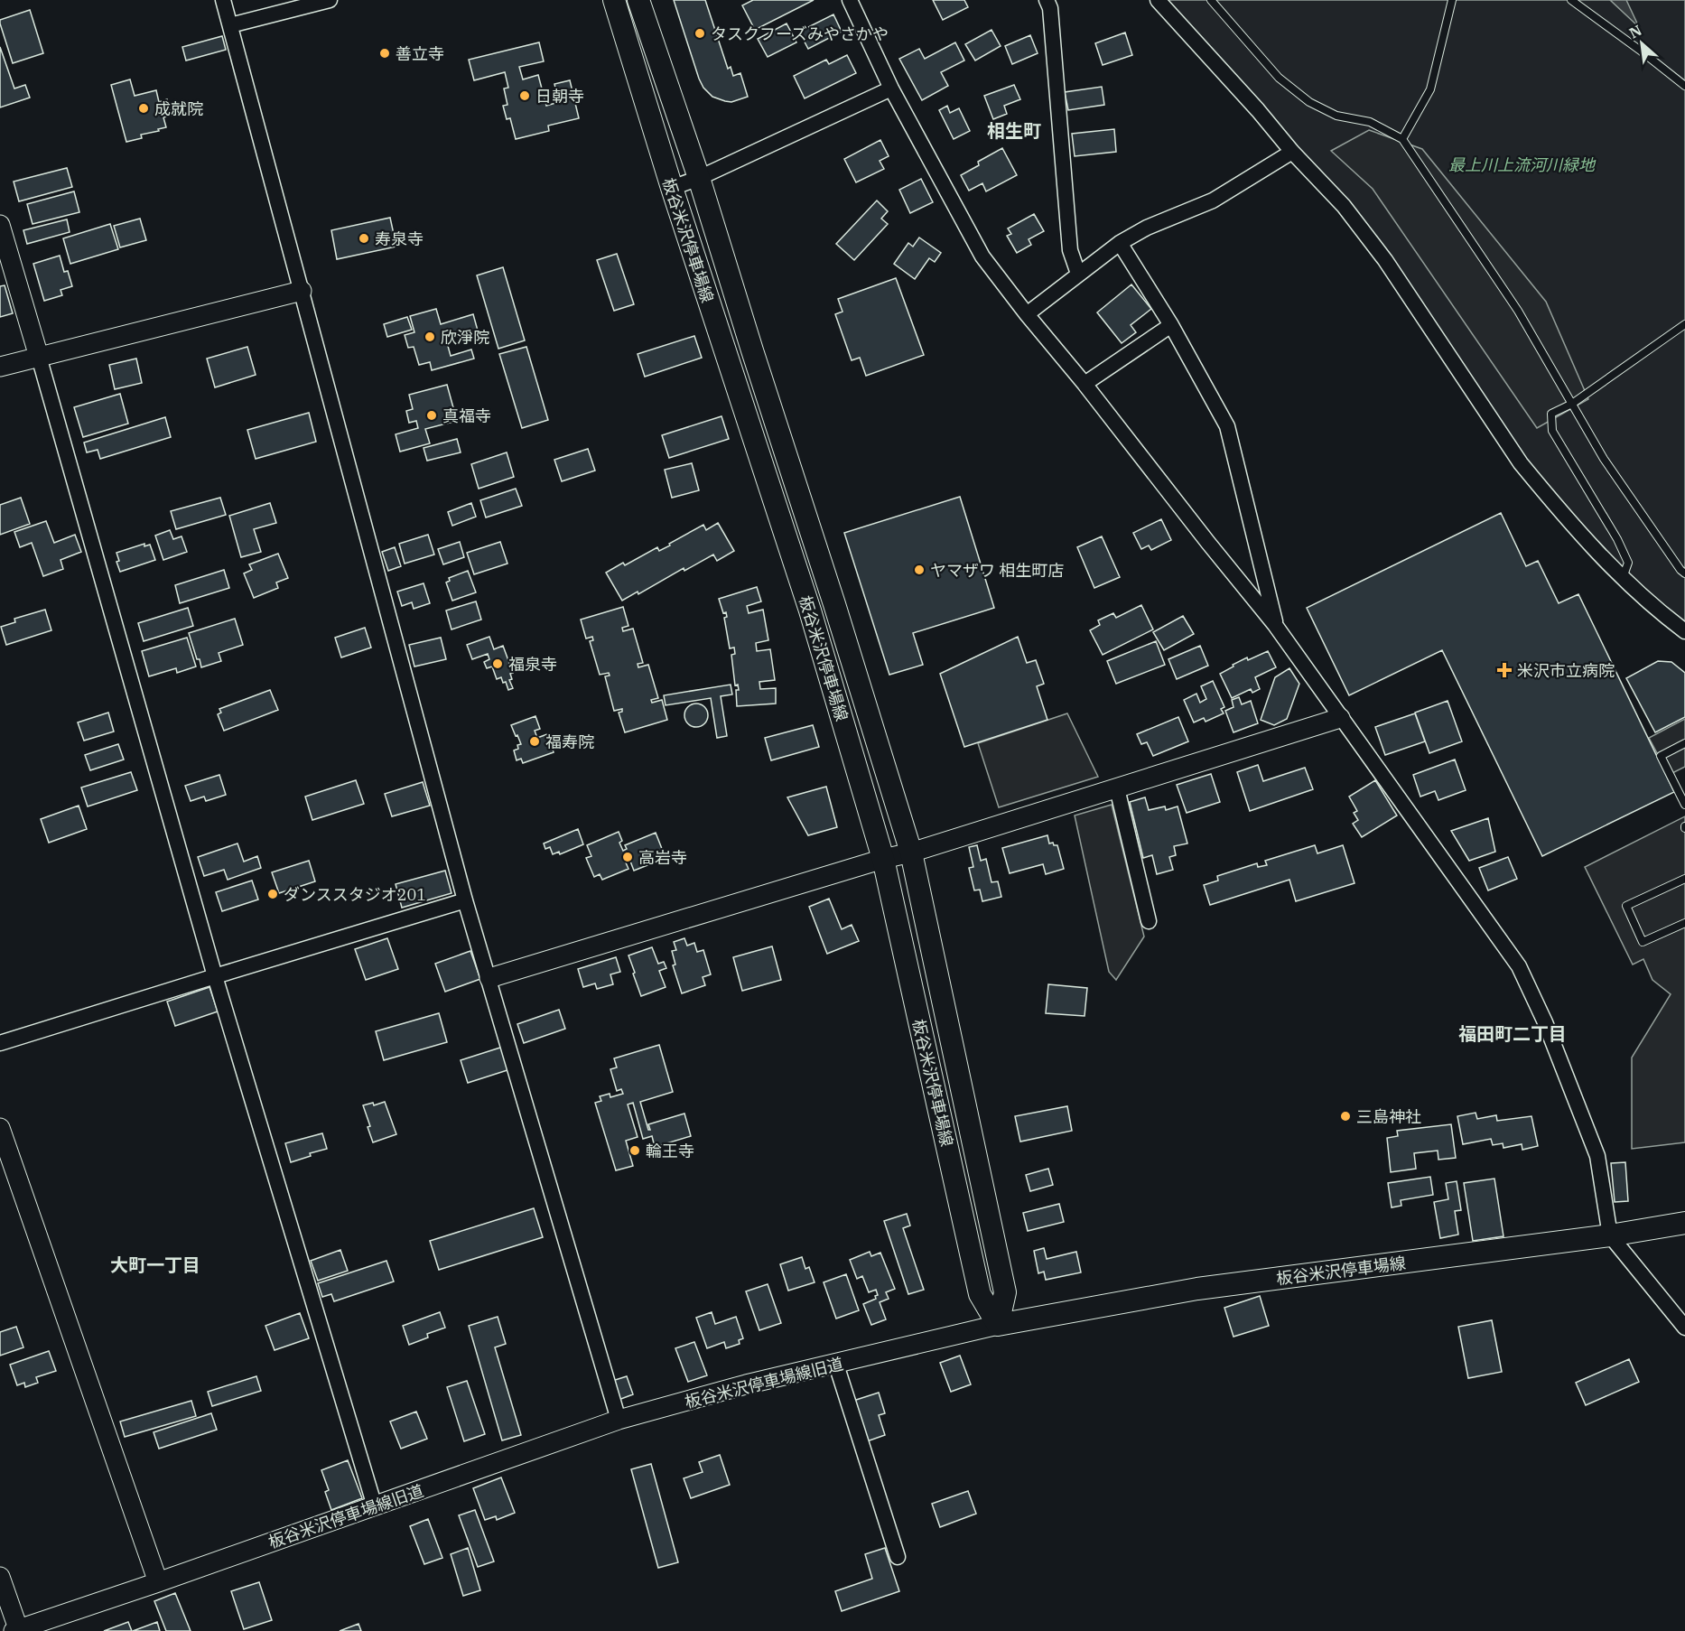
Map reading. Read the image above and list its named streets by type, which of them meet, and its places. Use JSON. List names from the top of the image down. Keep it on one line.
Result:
{"streets":{"main road":["板谷米沢停車場線"],"street":["板谷米沢停車場線旧道"]},"crossings":[["板谷米沢停車場線","板谷米沢停車場線旧道"]],"districts":["相生町","福田町二丁目","大町一丁目"],"parks":["最上川上流河川緑地"],"places":{"other":["タスクフーズみやさかや","善立寺","日朝寺","成就院","寿泉寺","欣淨院","真福寺","ヤマザワ 相生町店","福泉寺","福寿院","高岩寺","ダンススタジオ201","三島神社","輪王寺"],"health":["米沢市立病院"]},"north":"top left"}
